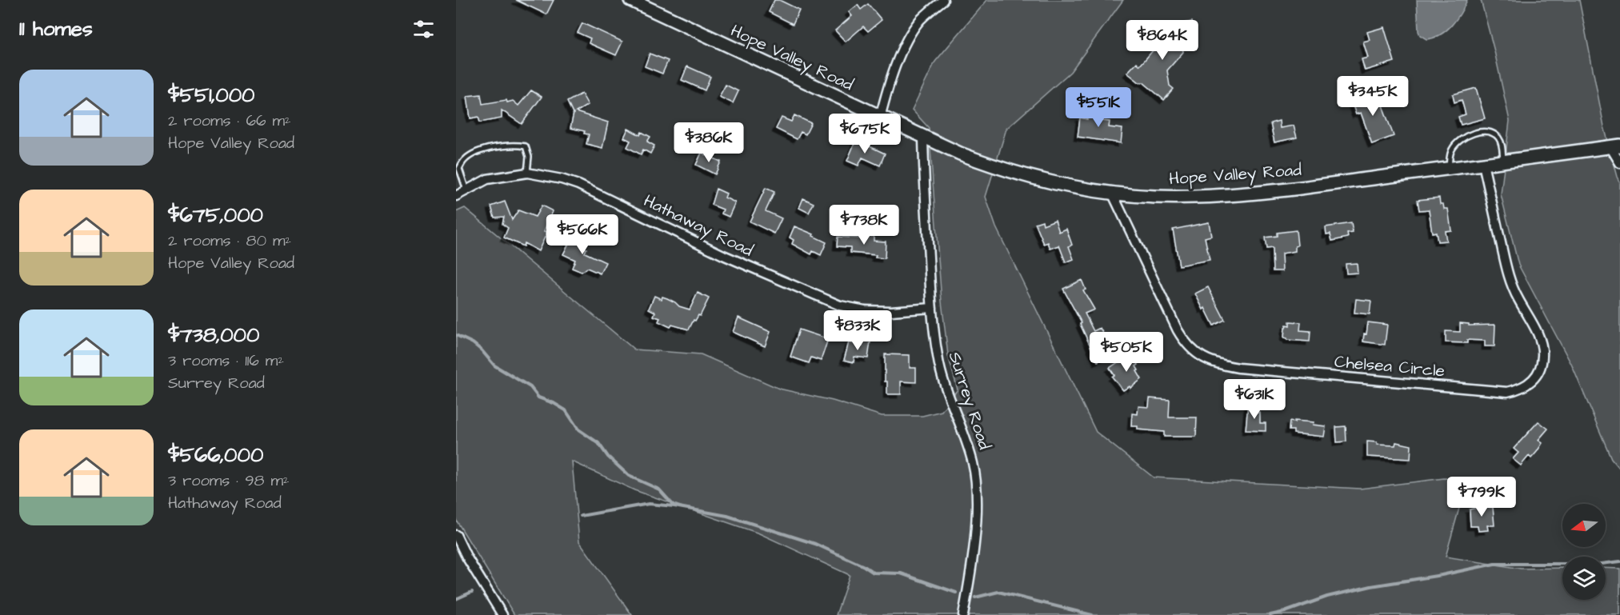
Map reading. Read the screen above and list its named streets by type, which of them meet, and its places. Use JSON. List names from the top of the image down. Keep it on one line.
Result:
{"streets":{"main road":["Hope Valley Road"],"street":["Hathaway Road","Chelsea Circle","Surrey Road"]},"crossings":[["Hope Valley Road","Chelsea Circle"],["Hope Valley Road","Surrey Road"],["Hathaway Road","Surrey Road"]],"north":"left","page":{"heading":"11 homes","price":["$864K","$345K","$551K","$675K","$386K","$738K","$566K","$833K","$505K","$631K","$799K"],"list":[{"name":"$551,000","note":"2 rooms · 66 m² · Hope Valley Road"},{"name":"$675,000","note":"2 rooms · 80 m² · Hope Valley Road"},{"name":"$738,000","note":"3 rooms · 116 m² · Surrey Road"},{"name":"$566,000","note":"3 rooms · 98 m² · Hathaway Road"}]}}
